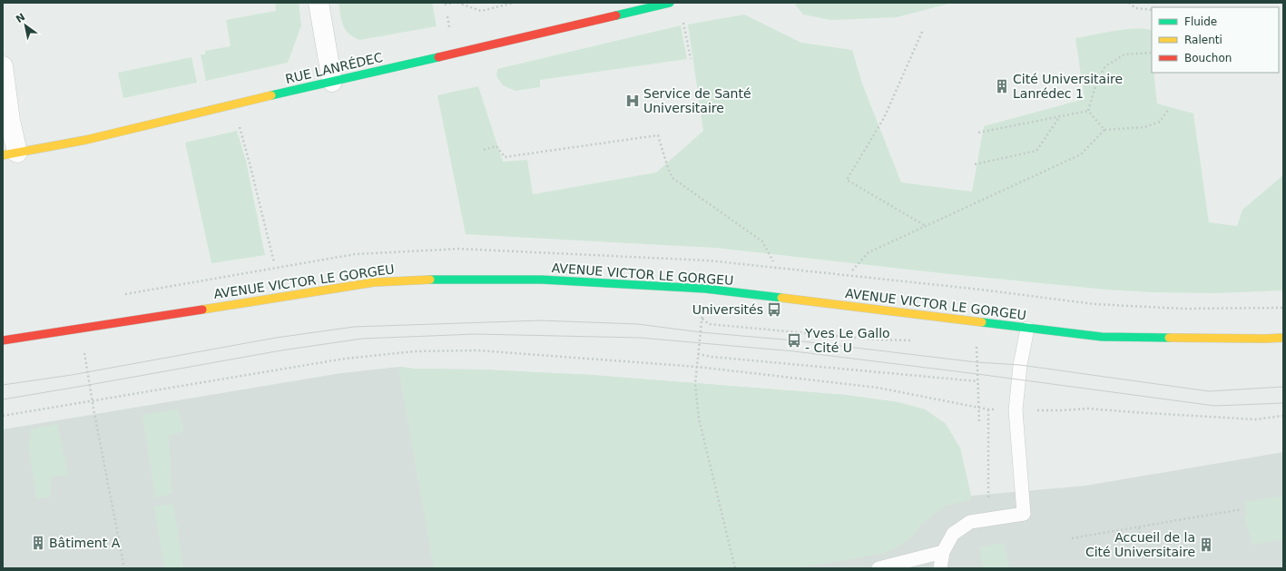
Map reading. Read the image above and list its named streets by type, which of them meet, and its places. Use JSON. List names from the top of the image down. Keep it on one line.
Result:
{"streets":{"main road":["RUE LANRÉDEC","AVENUE VICTOR LE GORGEU"]},"places":{"building":["Cité Universitaire Lanrédec 1","Bâtiment A","Accueil de la Cité Universitaire"],"hospital":["Service de Santé Universitaire"],"bus stop":["Universités","Yves Le Gallo - Cité U"]},"legend":["Fluide","Ralenti","Bouchon"],"north":"top left"}
